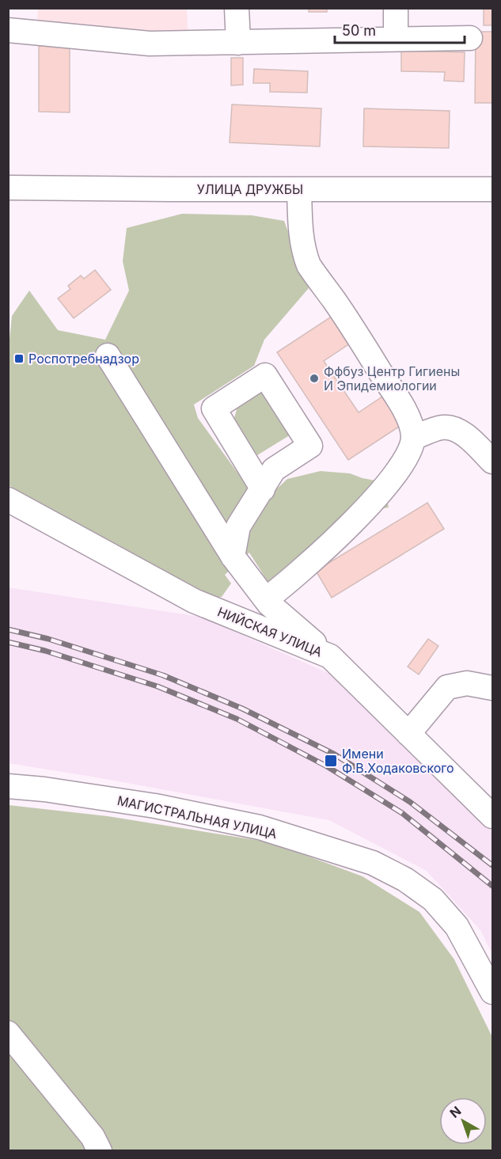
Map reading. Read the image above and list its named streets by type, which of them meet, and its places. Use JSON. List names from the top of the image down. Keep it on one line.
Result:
{"streets":{"street":["УЛИЦА ДРУЖБЫ","НИЙСКАЯ УЛИЦА","МАГИСТРАЛЬНАЯ УЛИЦА"]},"places":{"transit":["Роспотребнадзор","Имени Ф.В.Ходаковского"],"other":["Ффбуз Центр Гигиены И Эпидемиологии"]},"scale_bar":"50 m","north":"top left"}
